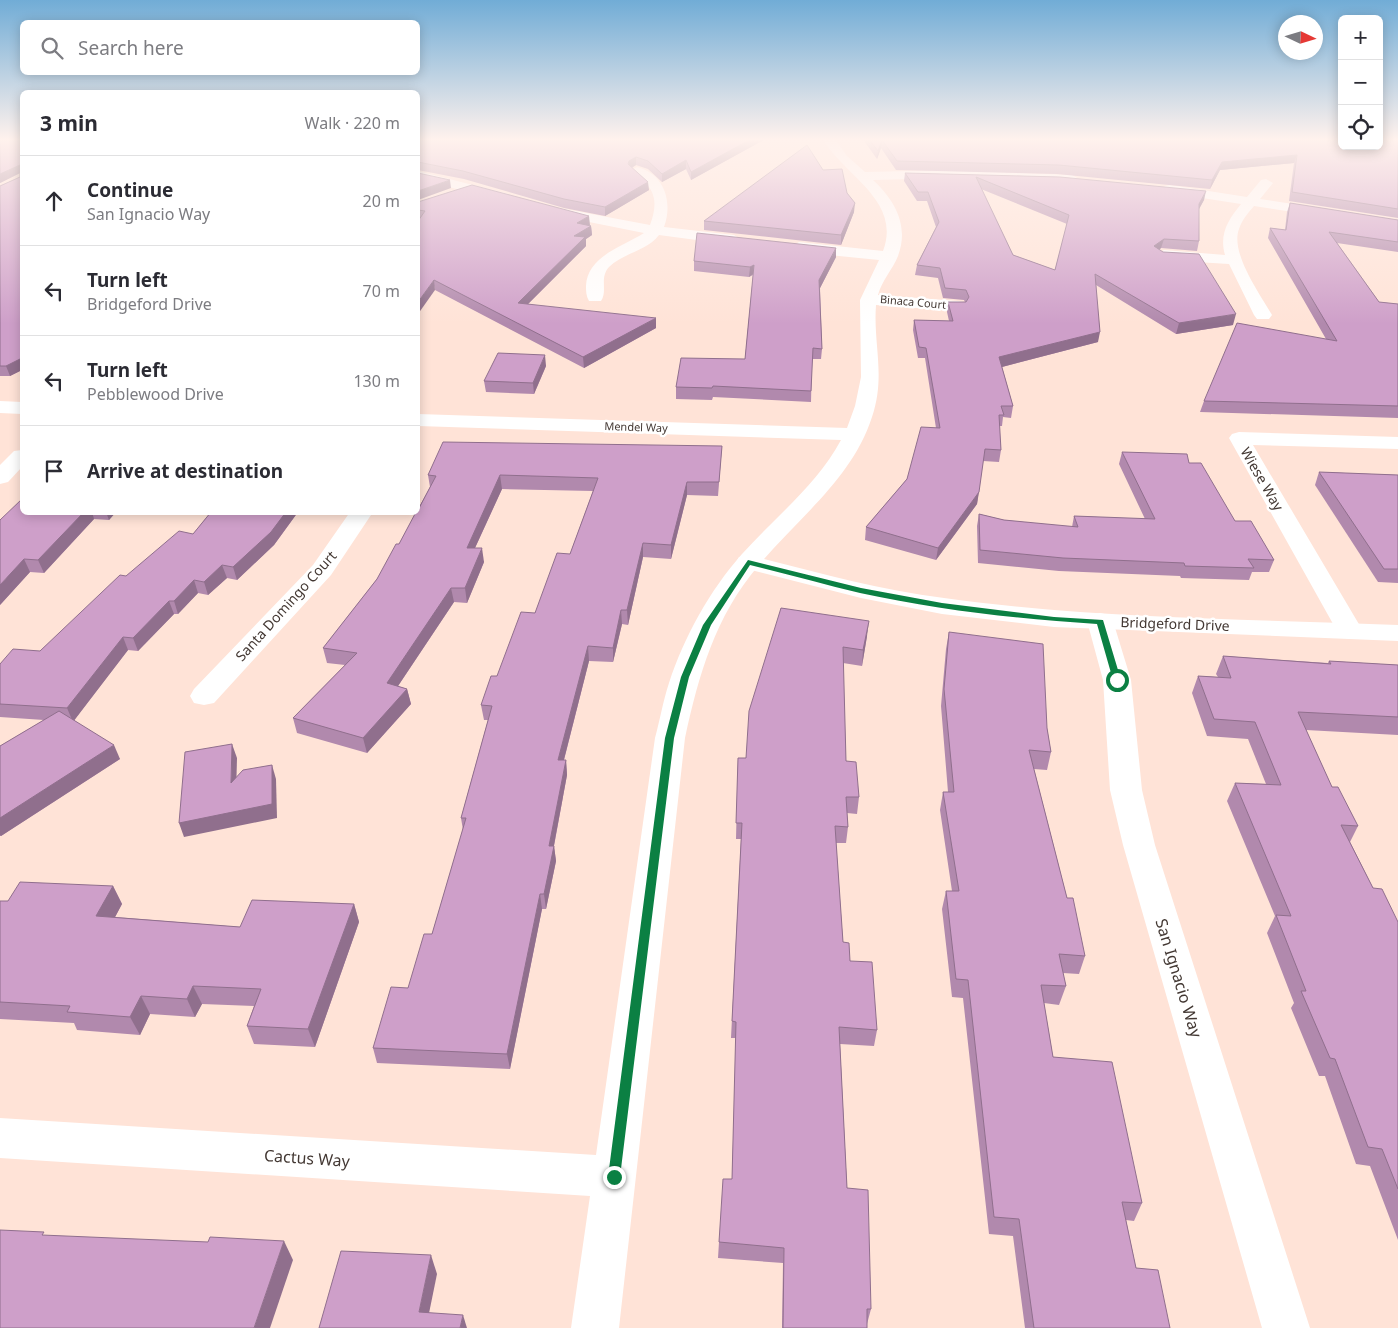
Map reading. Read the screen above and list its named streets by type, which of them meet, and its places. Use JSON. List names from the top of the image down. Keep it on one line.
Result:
{"streets":{"street":["Binaca Court","Mendel Way","Wiese Way","Santa Domingo Court","Bridgeford Drive","San Ignacio Way","Cactus Way"]},"crossings":[["Wiese Way","Bridgeford Drive"],["Bridgeford Drive","San Ignacio Way"]],"north":"right","page":{"map_buttons":["+","−"],"search":"Search here","heading":["3 min","Walk · 220 m"],"list":[["Continue","San Ignacio Way","20 m"],["Turn left","Bridgeford Drive","70 m"],["Turn left","Pebblewood Drive","130 m"],"Arrive at destination"]}}
